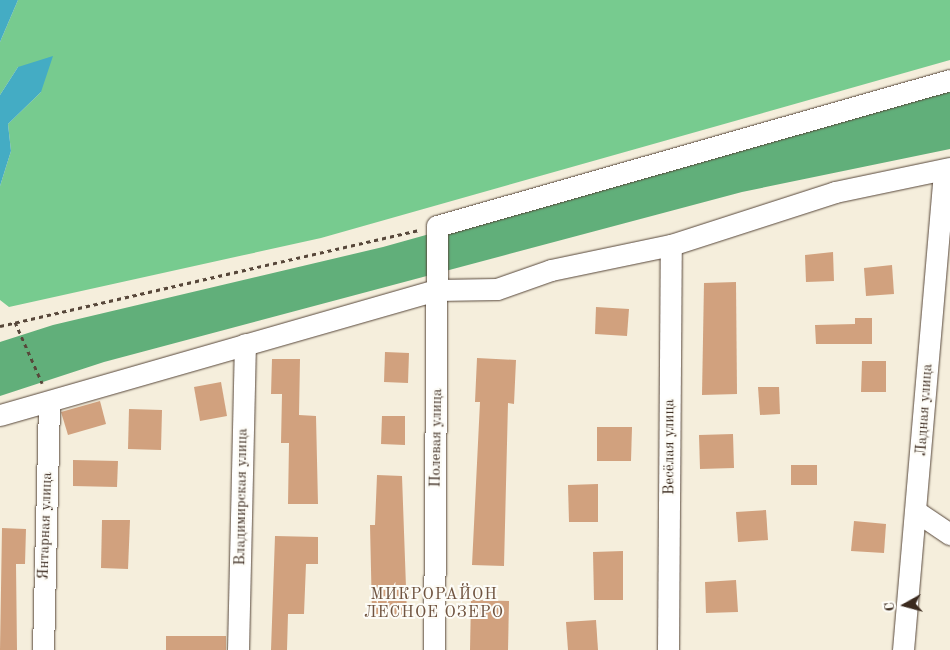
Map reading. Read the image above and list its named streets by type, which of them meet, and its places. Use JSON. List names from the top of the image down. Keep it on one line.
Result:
{"streets":{"street":["Ладная улица","Полевая улица","Весёлая улица","Владимирская улица","Янтарная улица"]},"districts":["МИКРОРАЙОН ЛЕСНОЕ ОЗЕРО"],"north":"left"}
